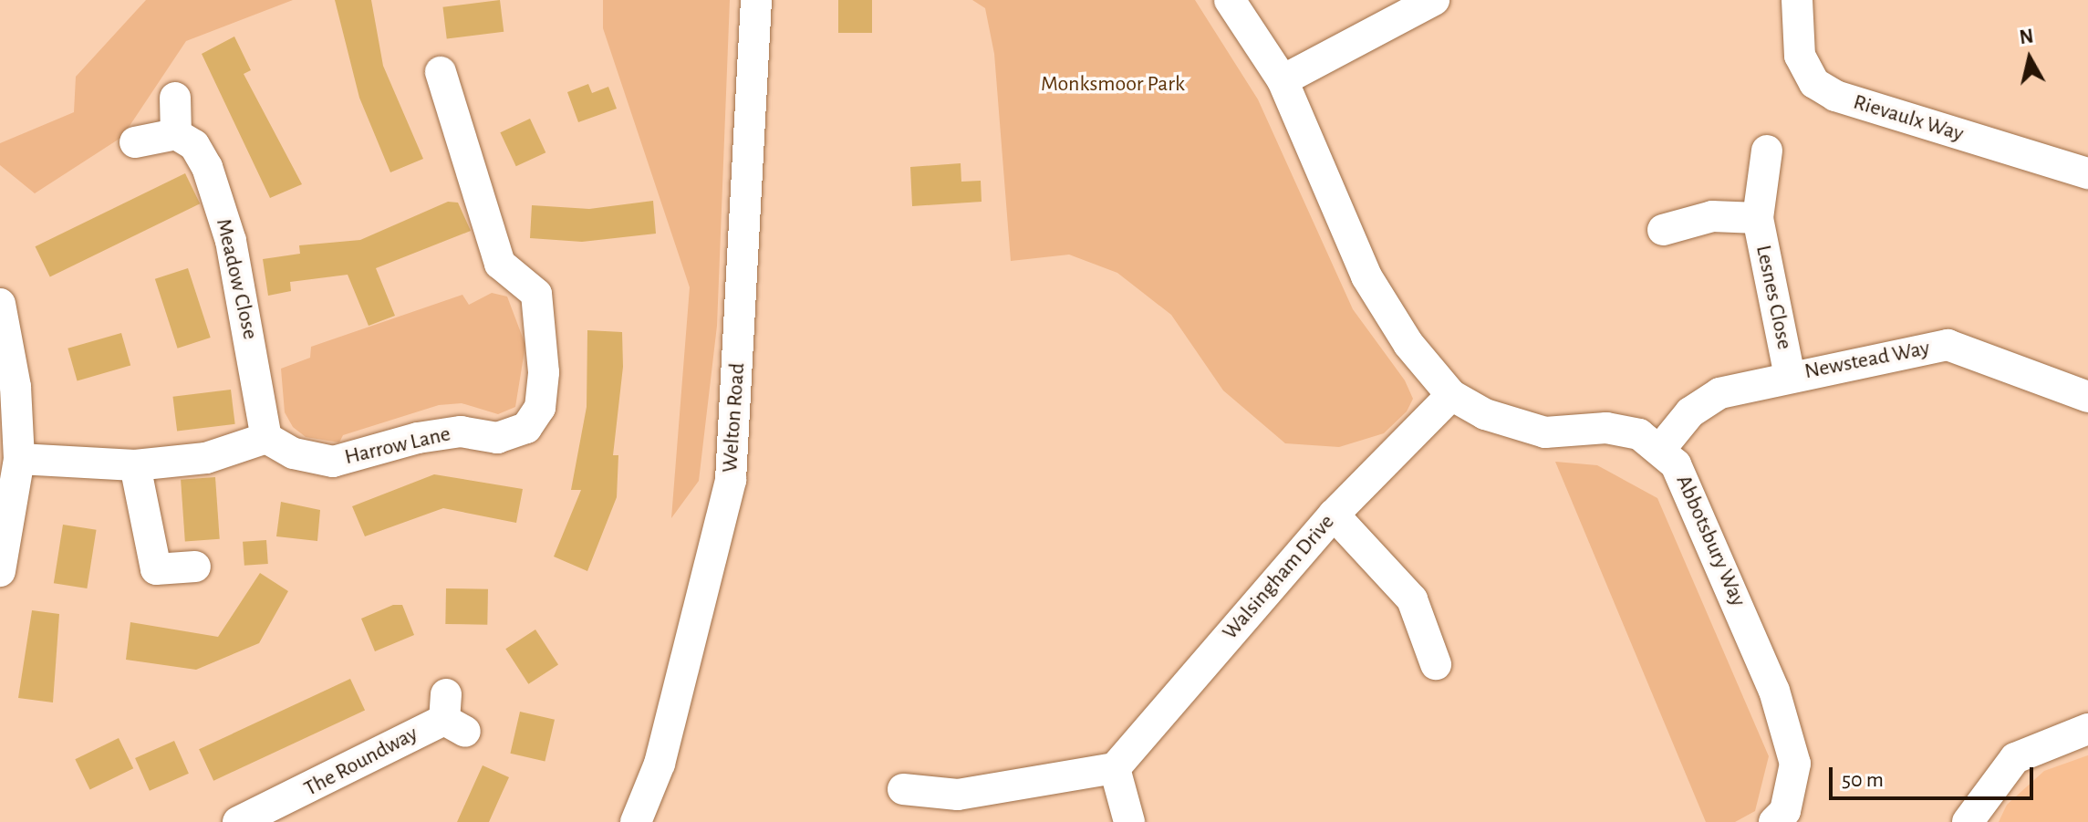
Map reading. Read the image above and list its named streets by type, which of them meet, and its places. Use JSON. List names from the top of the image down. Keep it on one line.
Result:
{"streets":{"street":["Rievaulx Way","Meadow Close","Lesnes Close","Newstead Way","Welton Road","Harrow Lane","Abbotsbury Way","Walsingham Drive","The Roundway"]},"crossings":[["Meadow Close","Harrow Lane"],["Lesnes Close","Newstead Way"],["Newstead Way","Abbotsbury Way"]],"parks":["Monksmoor Park"],"scale_bar":"50 m","north":"top"}
